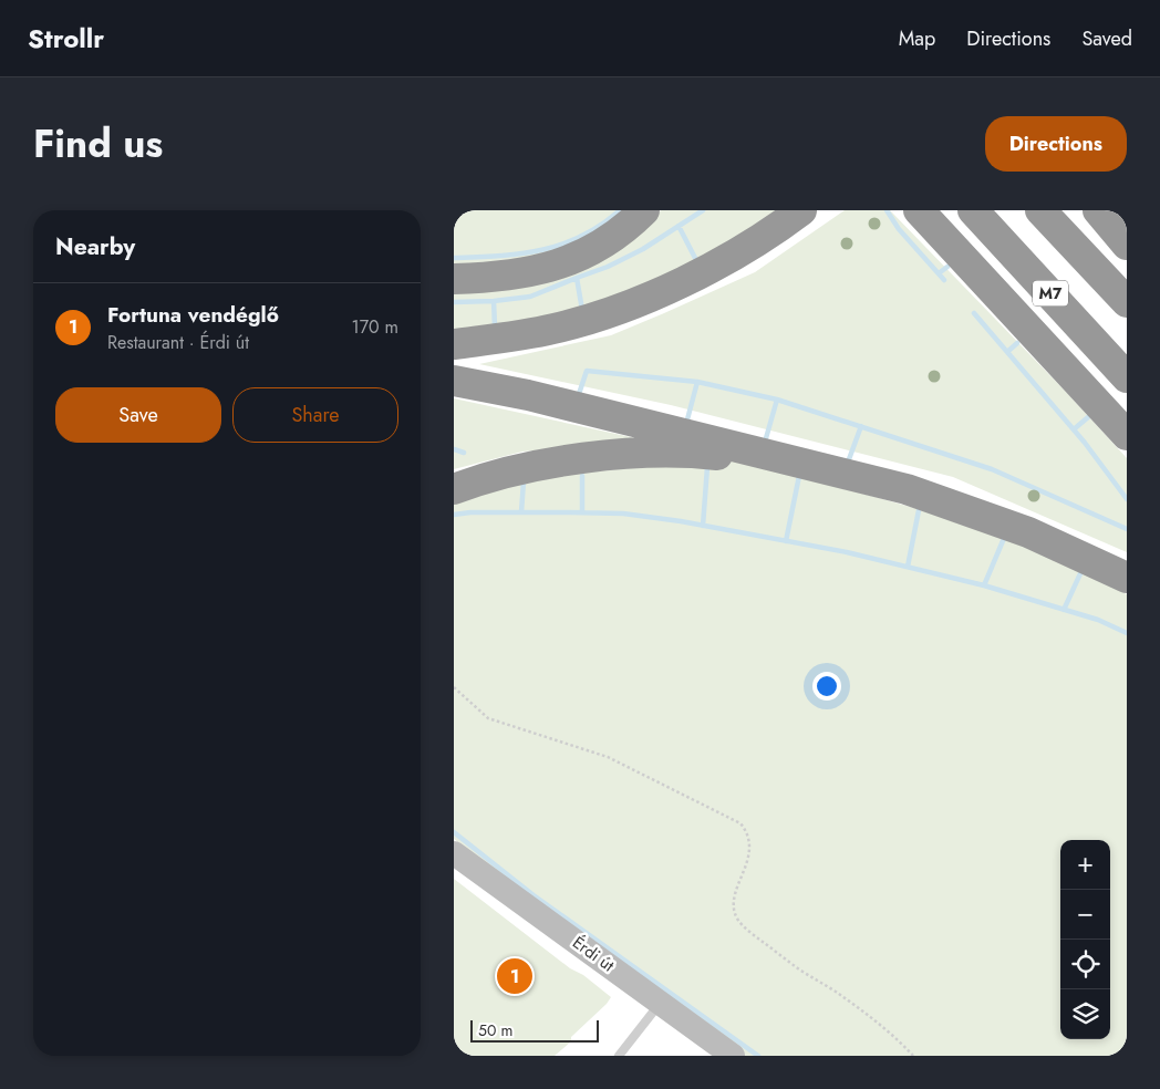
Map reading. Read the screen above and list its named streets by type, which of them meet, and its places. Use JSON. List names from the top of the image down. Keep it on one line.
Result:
{"streets":{"highway":["M7"],"main road":["Érdi út"]},"scale_bar":"50 m","page":{"header":"Strollr","nav":["Map","Directions","Saved"],"title":"Find us","buttons":["Directions",["Save","Share"]],"heading":"Nearby","list":[{"mark":"1","name":"Fortuna vendéglő","note":"Restaurant · Érdi út","value":"170 m"}],"map_buttons":["+","−"],"pins":"1","scale":"50 m"}}
